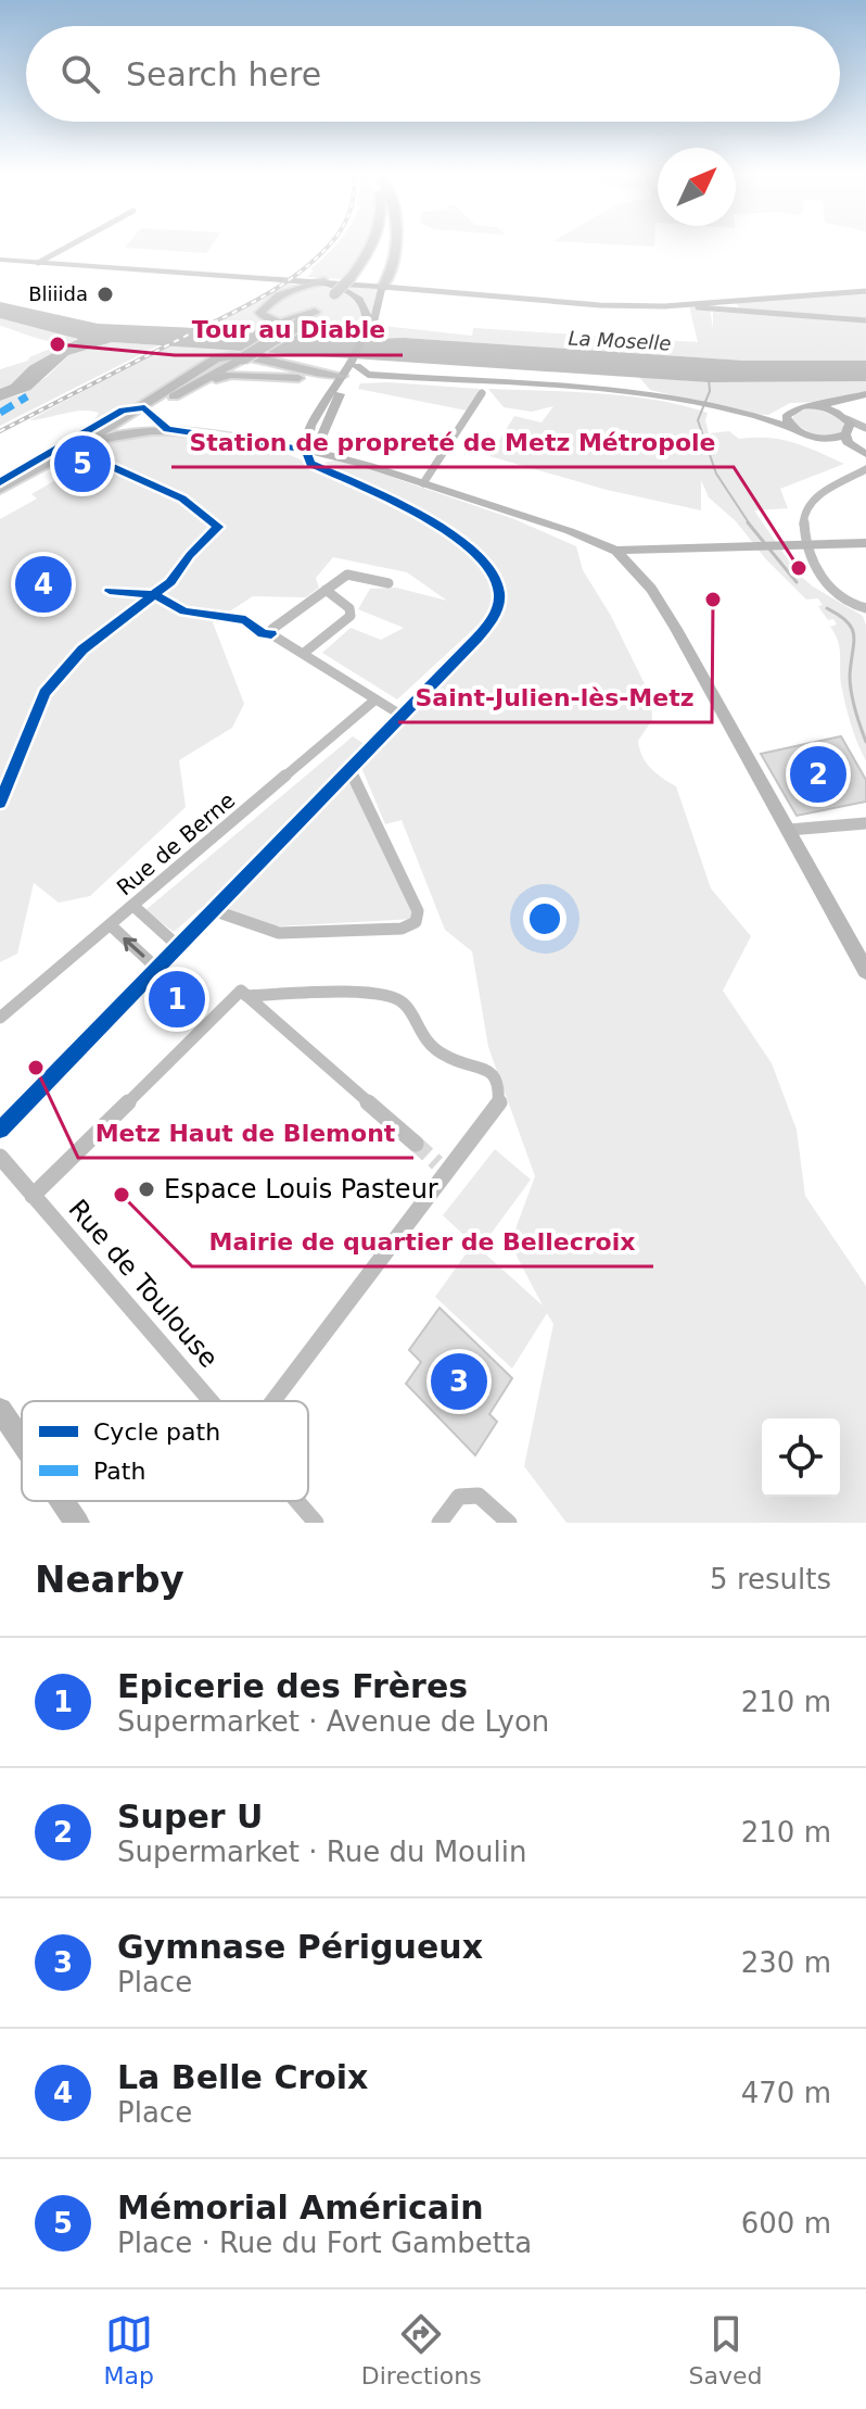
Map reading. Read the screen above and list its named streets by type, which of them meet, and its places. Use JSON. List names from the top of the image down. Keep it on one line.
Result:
{"streets":{"street":["Rue de Berne","Rue de Toulouse"]},"water":["La Moselle"],"places":["Bliiida","Tour au Diable","Station de propreté de Metz Métropole","Saint-Julien-lès-Metz","Metz Haut de Blemont","Espace Louis Pasteur","Mairie de quartier de Bellecroix"],"legend":["Cycle path","Path"],"north":"top right","page":{"search":"Search here","pins":["5","4","2","1","3"],"heading":["Nearby","5 results"],"list":[{"mark":"1","name":"Epicerie des Frères","note":"Supermarket · Avenue de Lyon","value":"210 m"},{"mark":"2","name":"Super U","note":"Supermarket · Rue du Moulin","value":"210 m"},{"mark":"3","name":"Gymnase Périgueux","note":"Place","value":"230 m"},{"mark":"4","name":"La Belle Croix","note":"Place","value":"470 m"},{"mark":"5","name":"Mémorial Américain","note":"Place · Rue du Fort Gambetta","value":"600 m"}],"nav":["Map","Directions","Saved"]}}
